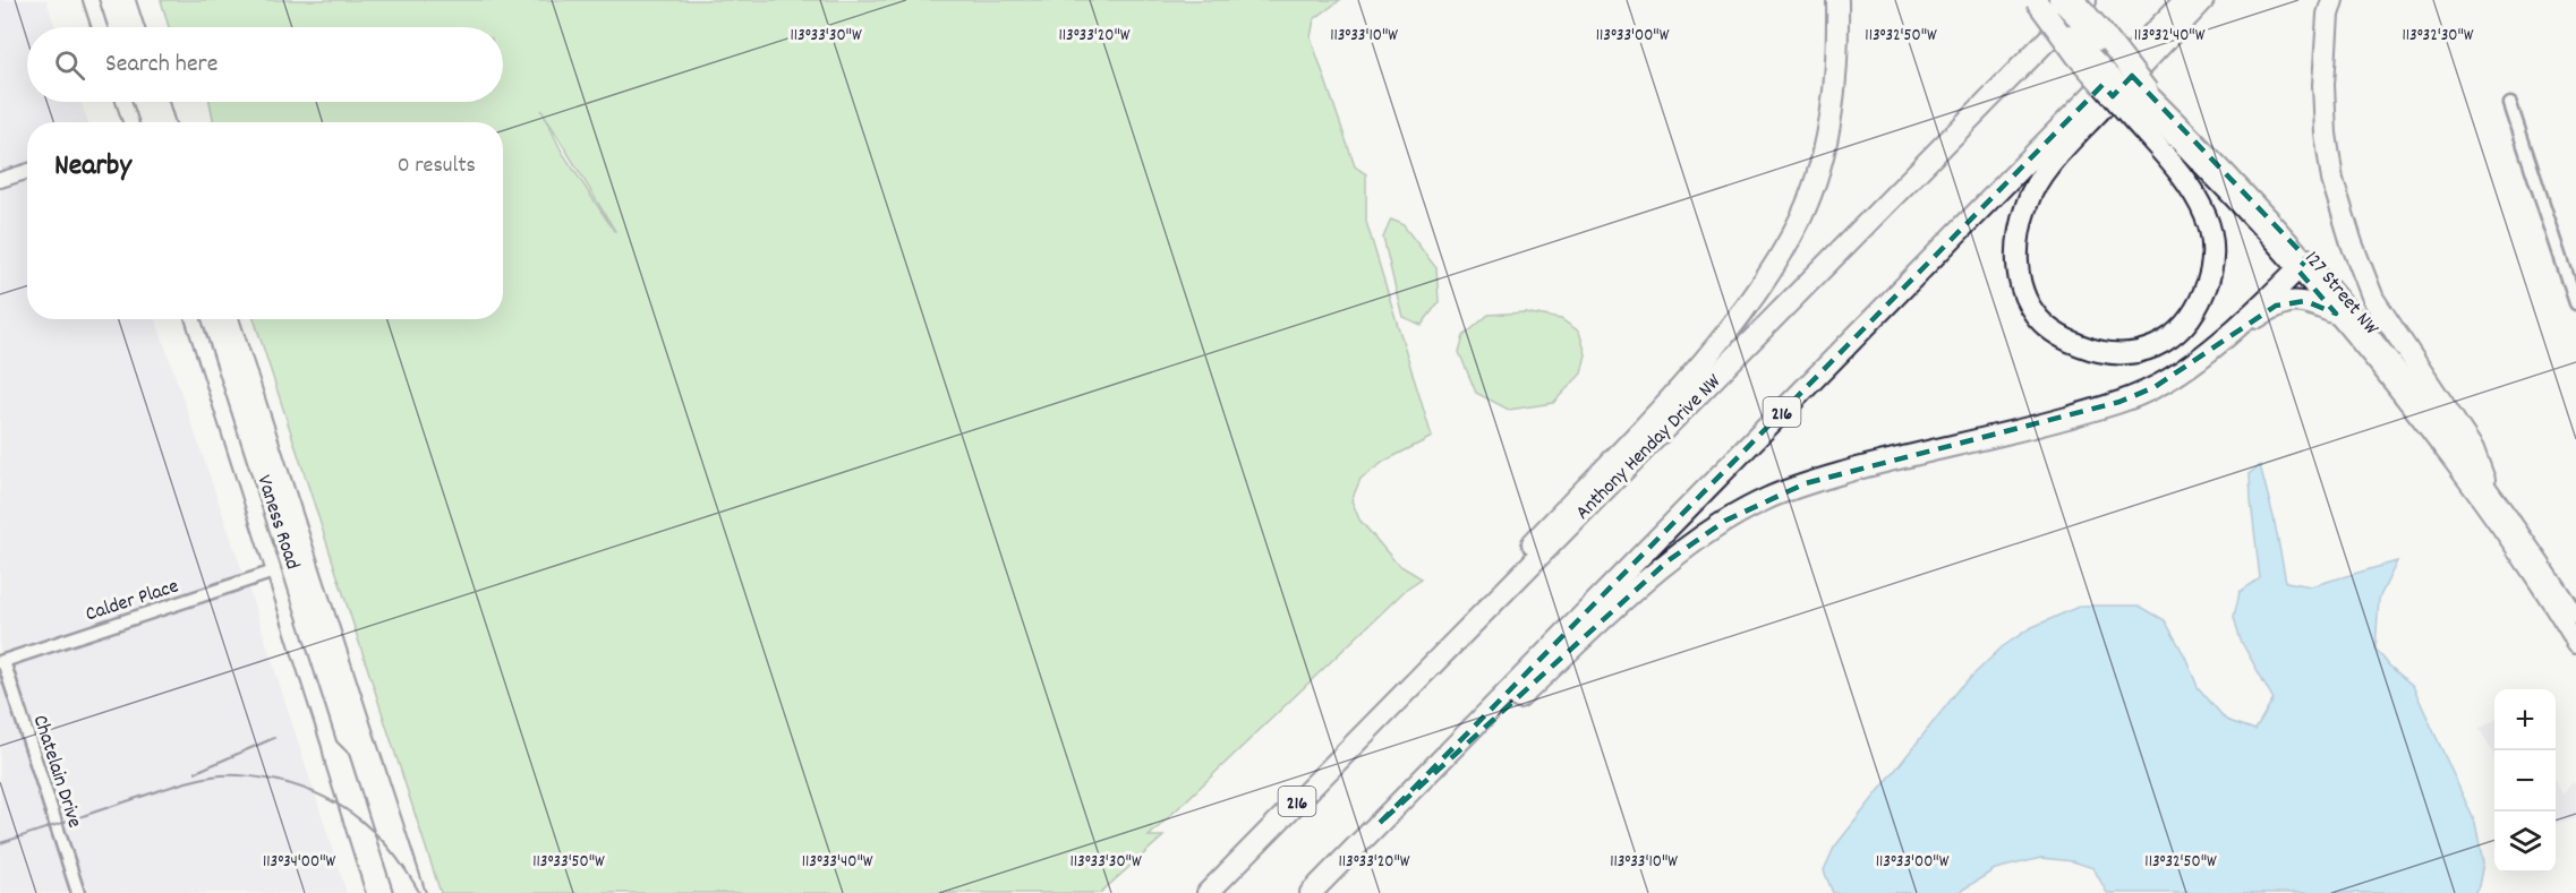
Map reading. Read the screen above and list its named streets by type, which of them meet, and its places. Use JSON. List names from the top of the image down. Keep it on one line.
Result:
{"streets":{"highway":["216","Anthony Henday Drive NW"],"main road":["127 Street NW"],"street":["Vaness Road","Calder Place","Chatelain Drive"]},"crossings":[["Vaness Road","Calder Place"],["Calder Place","Chatelain Drive"]],"page":{"search":"Search here","heading":["Nearby","0 results"],"map_buttons":["+","−"]},"coordinates":["113°33'30\"W","113°33'20\"W","113°33'10\"W","113°33'00\"W","113°32'50\"W","113°32'40\"W","113°32'30\"W","113°34'00\"W","113°33'50\"W","113°33'40\"W"]}
